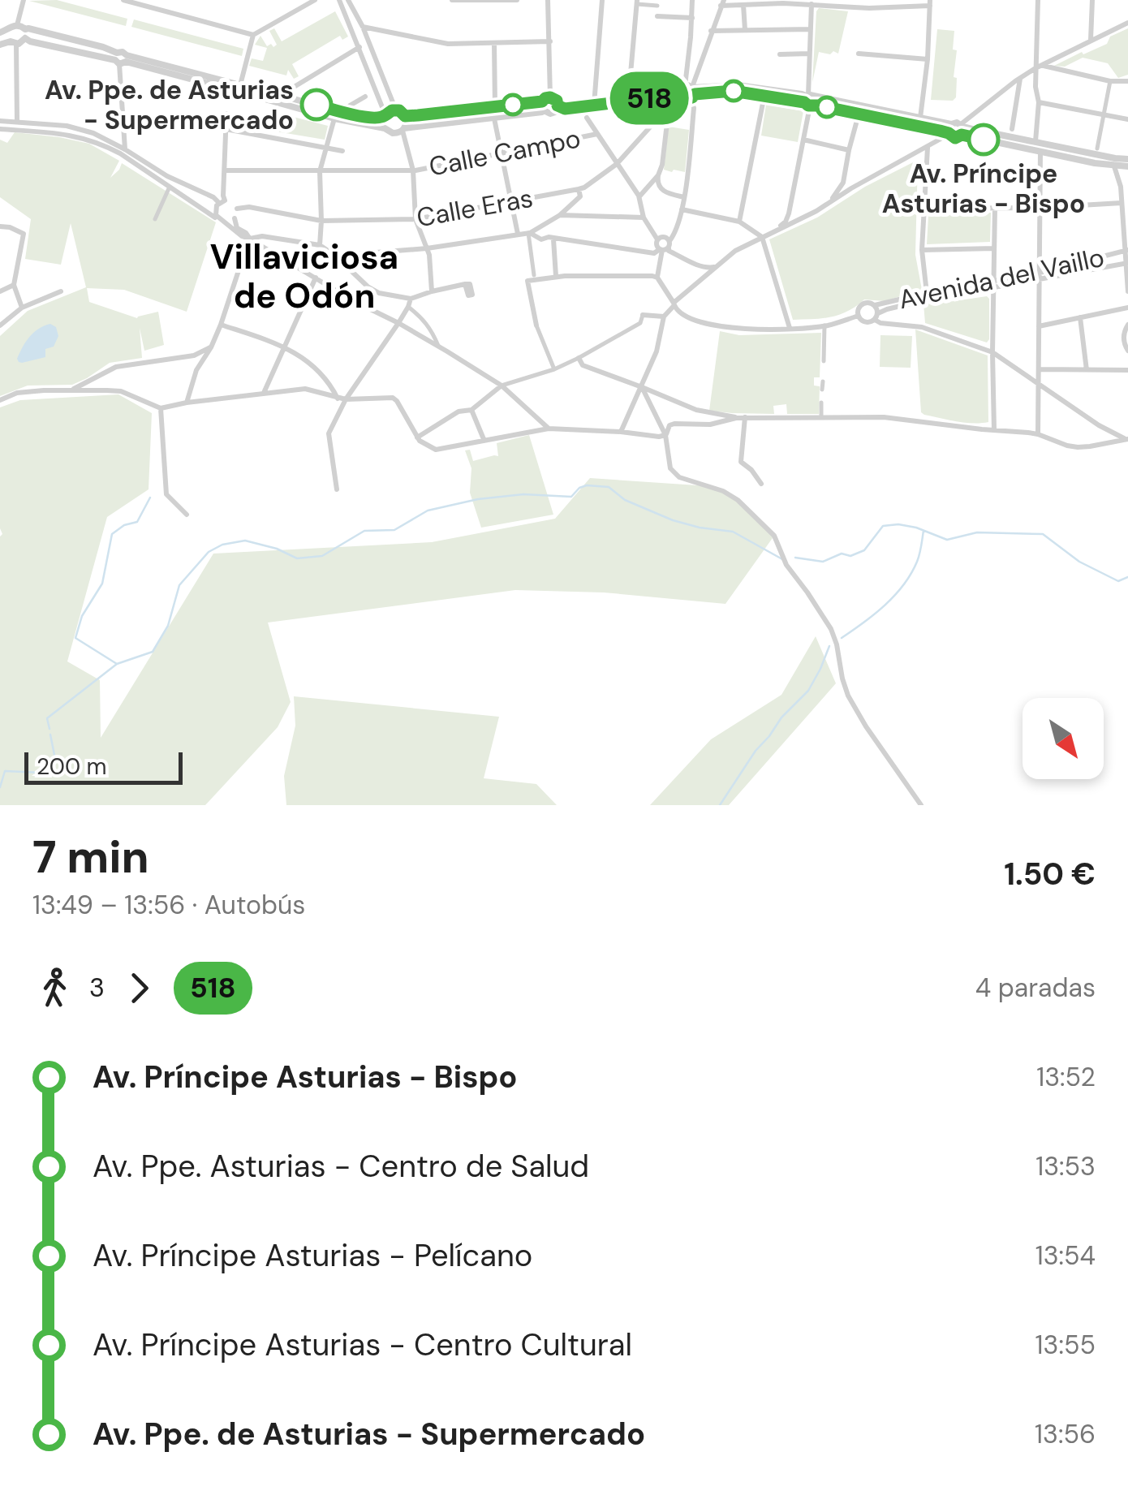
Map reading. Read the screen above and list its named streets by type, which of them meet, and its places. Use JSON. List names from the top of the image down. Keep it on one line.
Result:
{"streets":{"street":["Calle Campo","Calle Eras","Avenida del Vaillo"]},"districts":["Villaviciosa de Odón"],"places":["Av. Ppe. de Asturias - Supermercado","Av. Príncipe Asturias - Bispo"],"lines":["bus line 518"],"scale_bar":"200 m","north":"bottom right","page":{"on_map":"518","scale":"200 m","heading":["7 min","13:49 – 13:56 · Autobús","1.50 €"],"legs":["3","518","4 paradas"],"list":[{"name":"Av. Príncipe Asturias - Bispo","value":"13:52"},{"name":"Av. Ppe. Asturias - Centro de Salud","value":"13:53"},{"name":"Av. Príncipe Asturias - Pelícano","value":"13:54"},{"name":"Av. Príncipe Asturias - Centro Cultural","value":"13:55"},{"name":"Av. Ppe. de Asturias - Supermercado","value":"13:56"}]}}
